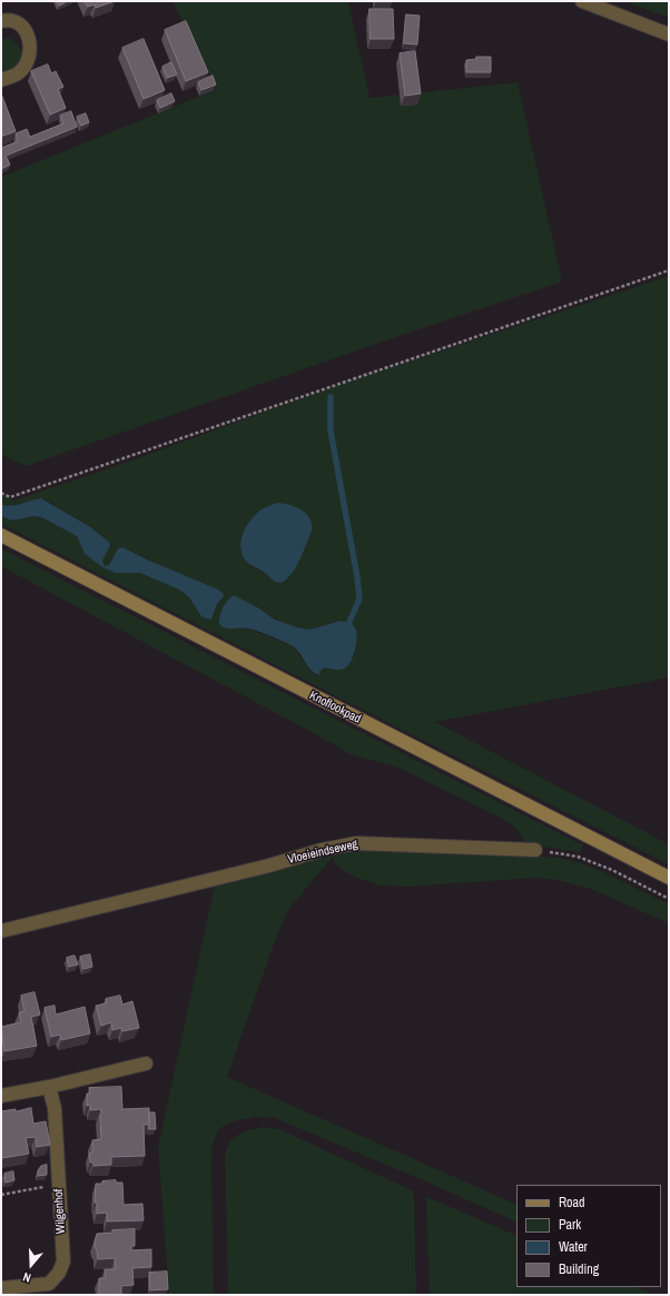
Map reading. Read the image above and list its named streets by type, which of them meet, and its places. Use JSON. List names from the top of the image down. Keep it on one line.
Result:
{"streets":{"main road":["Knoflookpad"],"street":["Vloeieindseweg","Wilgenhof"]},"legend":["Road","Park","Water","Building"],"north":"bottom"}
